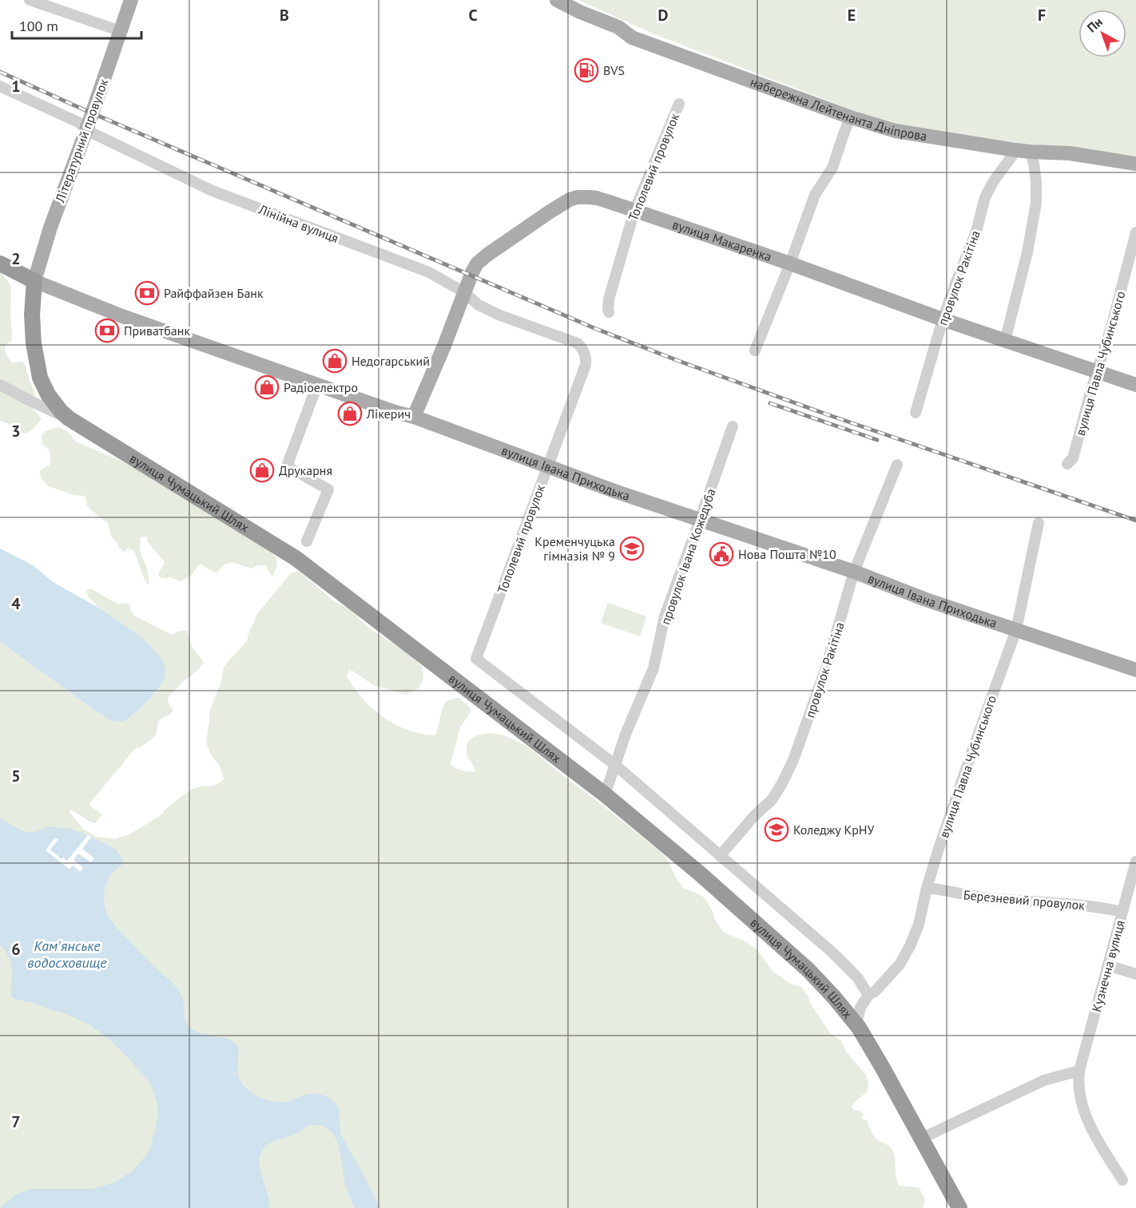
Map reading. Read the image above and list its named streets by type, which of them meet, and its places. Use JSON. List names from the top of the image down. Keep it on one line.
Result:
{"streets":{"highway":["вулиця Івана Приходька","вулиця Чумацький Шлях"],"main road":["набережна Лейтенанта Дніпрова","Літературний провулок","вулиця Макаренка"],"street":["Тополевий провулок","Лінійна вулиця","провулок Ракітіна","вулиця Павла Чубинського","провулок Івана Кожедуба","Березневий провулок","Кузнечна вулиця"]},"crossings":[["набережна Лейтенанта Дніпрова","провулок Ракітіна"],["Літературний провулок","Лінійна вулиця"],["Літературний провулок","вулиця Івана Приходька"],["Літературний провулок","вулиця Чумацький Шлях"],["Тополевий провулок","Лінійна вулиця"],["Тополевий провулок","вулиця Макаренка"],["Тополевий провулок","вулиця Івана Приходька"],["Тополевий провулок","провулок Івана Кожедуба"],["Лінійна вулиця","вулиця Макаренка"],["вулиця Макаренка","провулок Ракітіна"],["вулиця Макаренка","вулиця Павла Чубинського"],["вулиця Макаренка","вулиця Івана Приходька"],["провулок Ракітіна","вулиця Івана Приходька"],["вулиця Павла Чубинського","вулиця Івана Приходька"],["вулиця Павла Чубинського","Березневий провулок"],["вулиця Івана Приходька","вулиця Чумацький Шлях"],["вулиця Івана Приходька","провулок Івана Кожедуба"],["вулиця Чумацький Шлях","провулок Івана Кожедуба"],["Березневий провулок","Кузнечна вулиця"]],"water":["Кам'янське водосховище"],"places":{"fuel station":["BVS"],"bank":["Райффайзен Банк","Приватбанк"],"shop":["Недогарський","Радіоелектро","Лікерич","Друкарня"],"school or university":["Кременчуцька гімназія № 9","Коледжу КрНУ"],"public building":["Нова Пошта №10"]},"scale_bar":"100 m","north":"top left","grid":{"columns":["B","C","D","E","F"],"rows":["1","2","3","4","5","6","7"]}}
